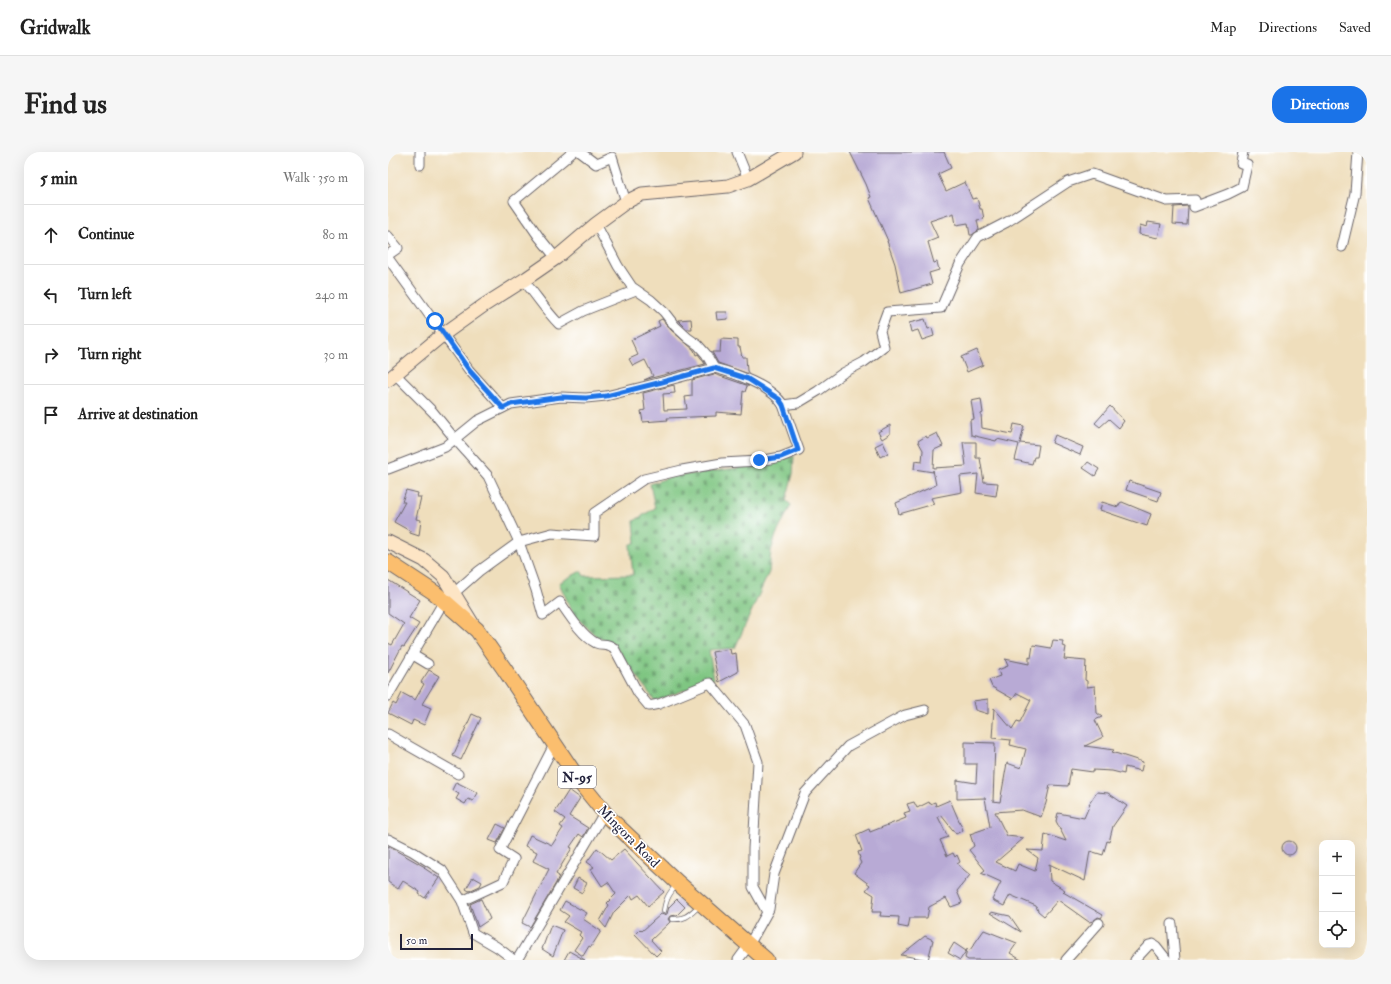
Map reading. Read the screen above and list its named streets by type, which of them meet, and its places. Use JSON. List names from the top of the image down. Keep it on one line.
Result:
{"streets":{"main road":["N-95","Mingora Road"]},"crossings":[["N-95","Mingora Road"]],"scale_bar":"50 m","page":{"header":"Gridwalk","nav":["Map","Directions","Saved"],"buttons":"Directions","title":"Find us","heading":["5 min","Walk · 350 m"],"list":[["Continue","80 m"],["Turn left","240 m"],["Turn right","30 m"],"Arrive at destination"],"map_buttons":["+","−"],"scale":"50 m"}}
